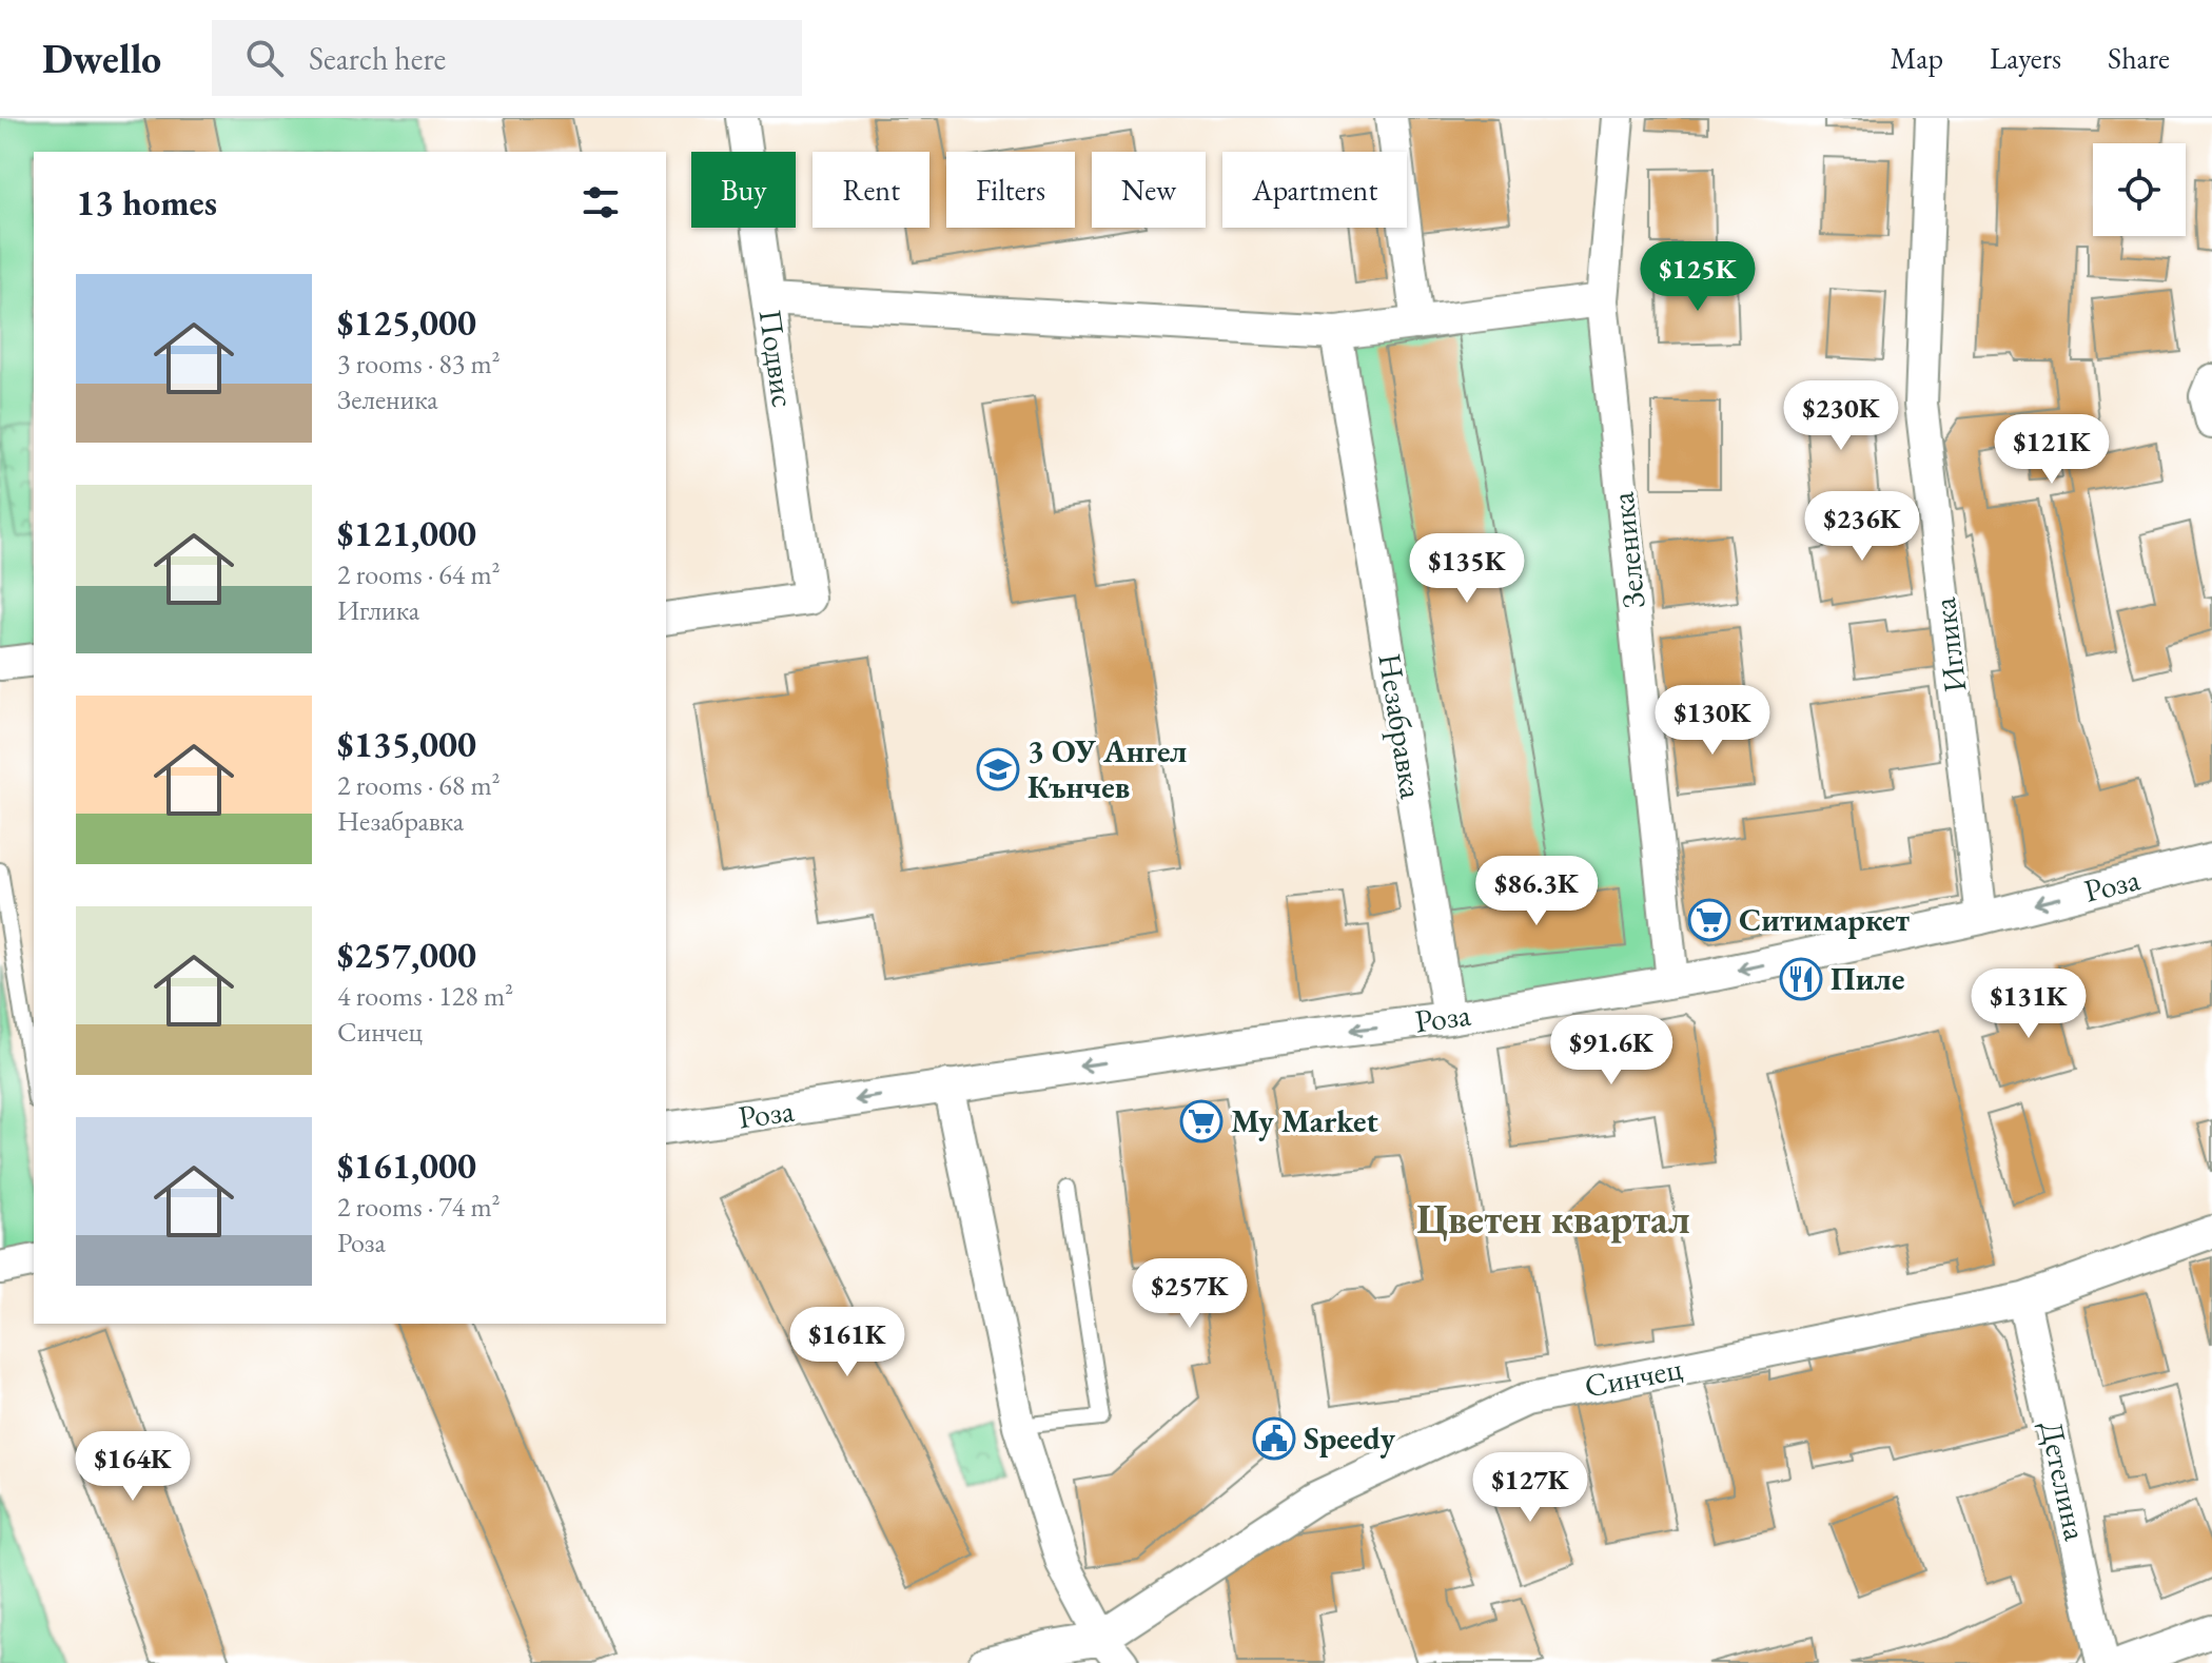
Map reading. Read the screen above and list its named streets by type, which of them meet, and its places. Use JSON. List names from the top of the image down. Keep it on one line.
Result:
{"streets":{"street":["Подвис","Зеленика","Иглика","Незабравка","Роза","Синчец","Детелина"]},"crossings":[["Зеленика","Роза"],["Иглика","Роза"],["Незабравка","Роза"],["Синчец","Детелина"]],"one_way":["Роза"],"districts":["Цветен квартал"],"places":{"school or university":["3 ОУ Ангел Кънчев"],"supermarket":["Ситимаркет","My Market"],"restaurant":["Пиле"],"public building":["Speedy"]},"page":{"header":"Dwello","search":"Search here","nav":["Map","Layers","Share"],"chip":["Buy","Rent","Filters","New","Apartment"],"heading":"13 homes","price":["$125K","$230K","$121K","$236K","$135K","$130K","$86.3K","$131K","$91.6K","$257K","$161K","$164K","$127K"],"list":[{"name":"$125,000","note":"3 rooms · 83 m² · Зеленика"},{"name":"$121,000","note":"2 rooms · 64 m² · Иглика"},{"name":"$135,000","note":"2 rooms · 68 m² · Незабравка"},{"name":"$257,000","note":"4 rooms · 128 m² · Синчец"},{"name":"$161,000","note":"2 rooms · 74 m² · Роза"}]}}
